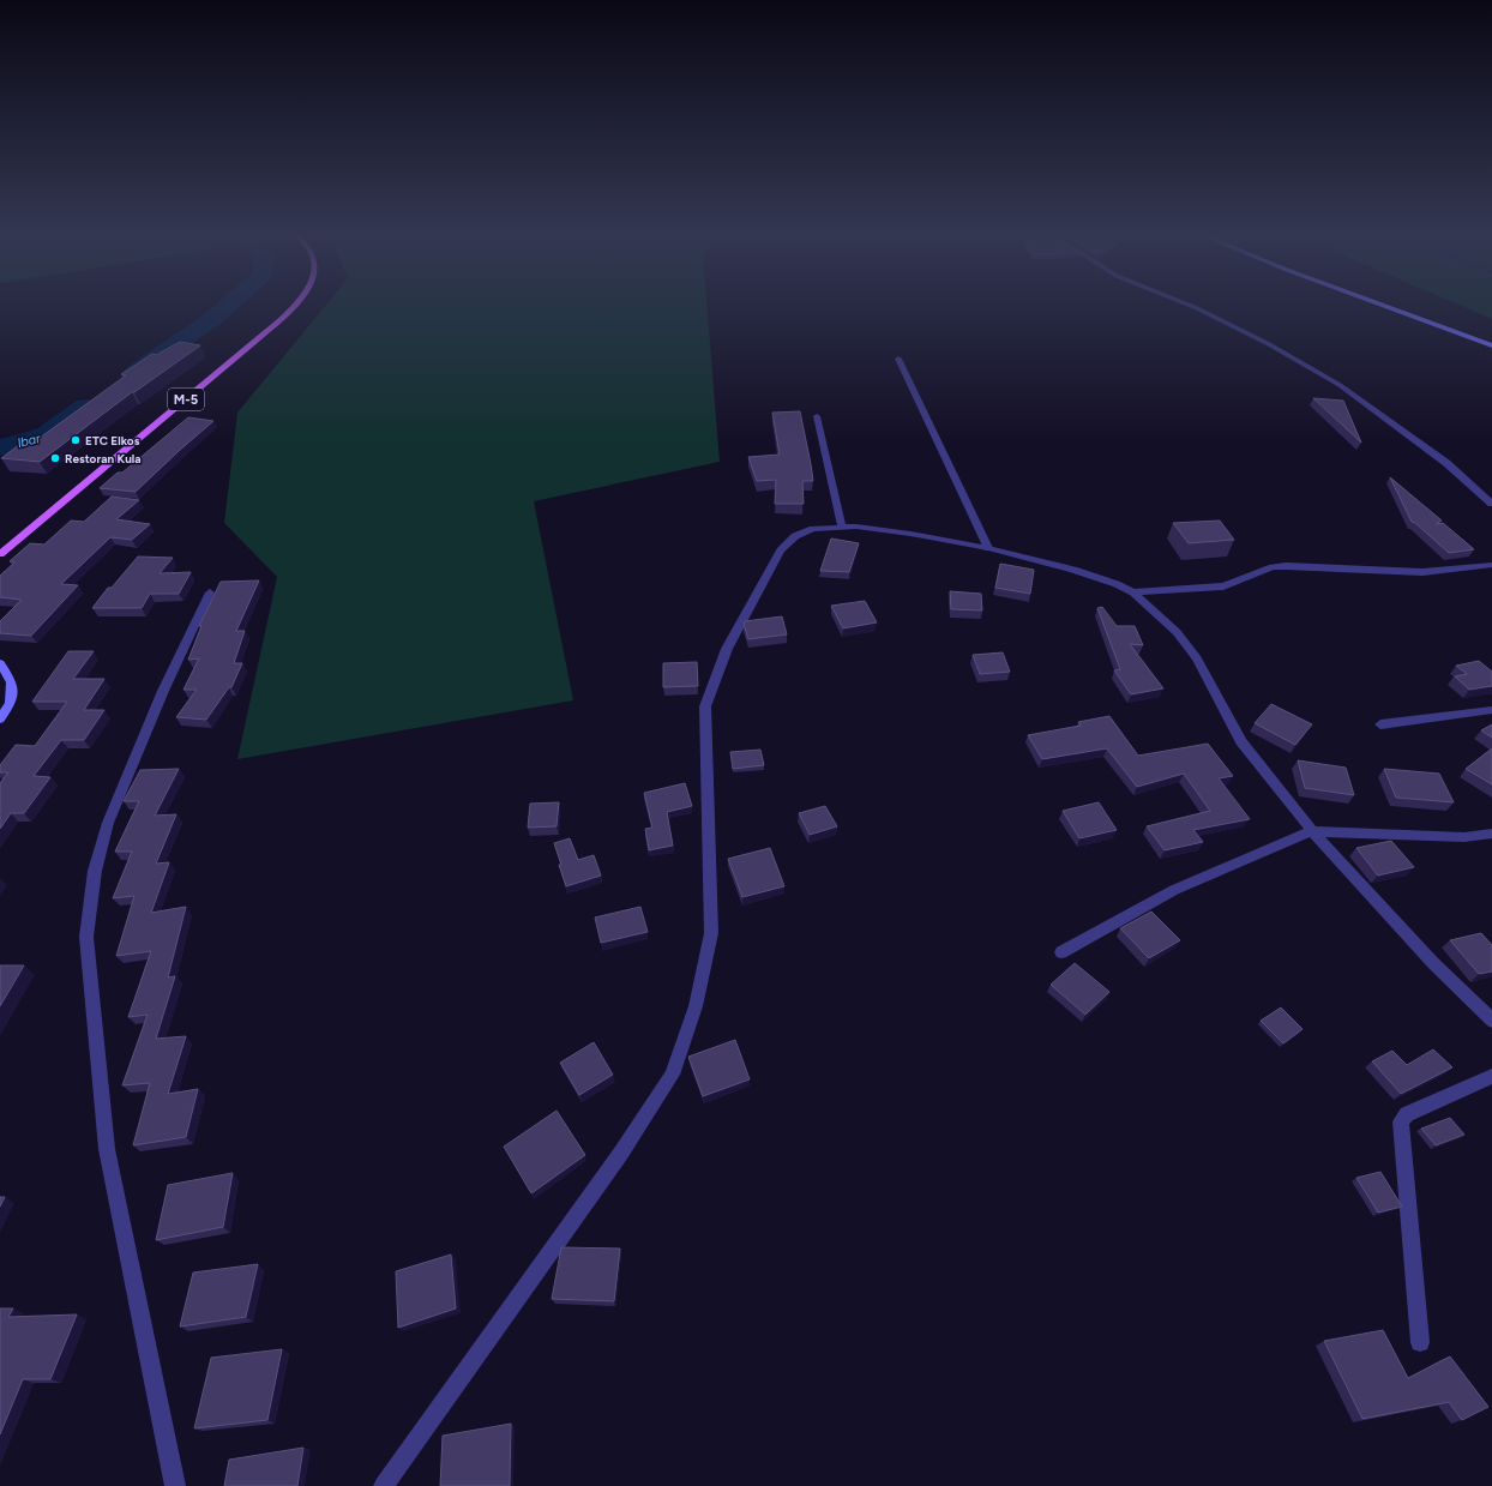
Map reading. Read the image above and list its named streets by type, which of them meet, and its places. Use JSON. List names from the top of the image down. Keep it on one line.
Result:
{"streets":{"main road":["M-5"]},"water":["Ibar"],"places":["ETC Elkos","Restoran Kula"]}
